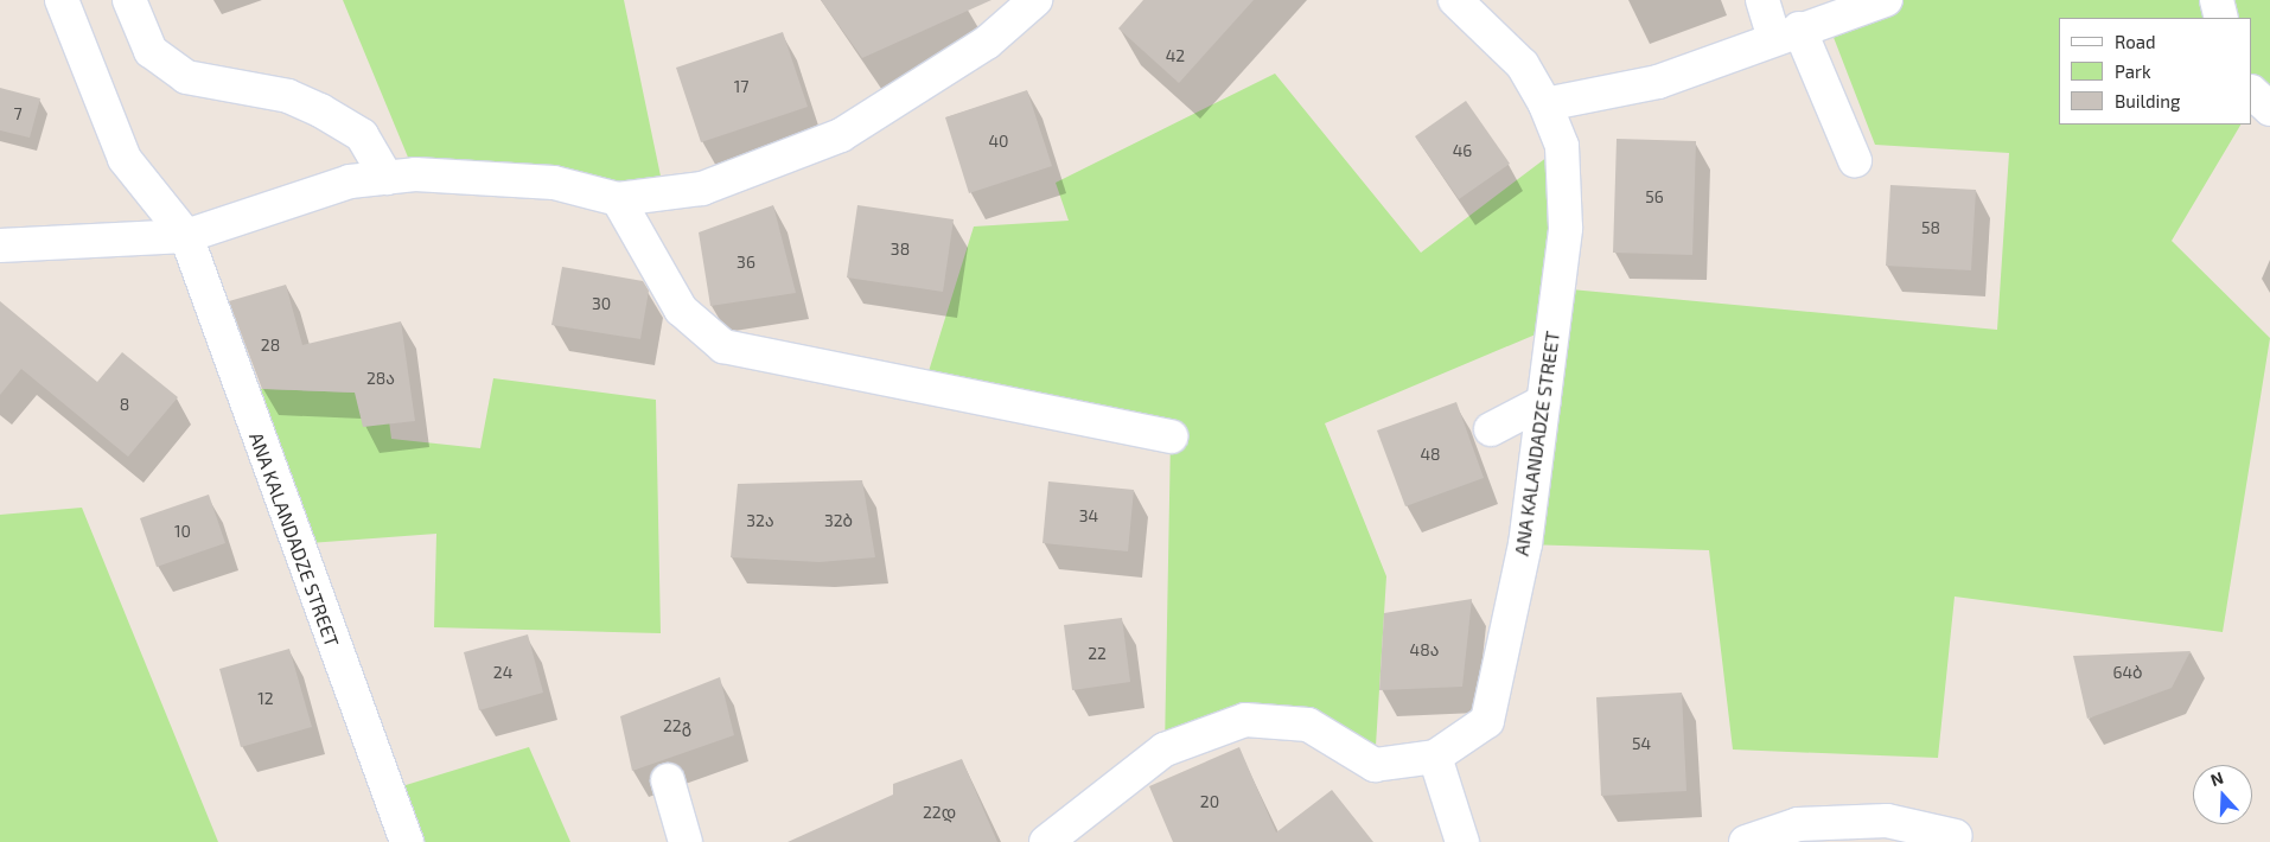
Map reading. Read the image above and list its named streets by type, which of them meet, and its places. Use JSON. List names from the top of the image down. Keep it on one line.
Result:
{"streets":{"street":["ANA KALANDADZE STREET"]},"house_numbers":["42","17","7","40","46","56","58","38","36","30","28","28ა","8","48","34","32ა","32ბ","10","48ა","22","24","64ბ","12","22გ","54","20","22დ"],"legend":["Road","Park","Building"],"north":"top"}
